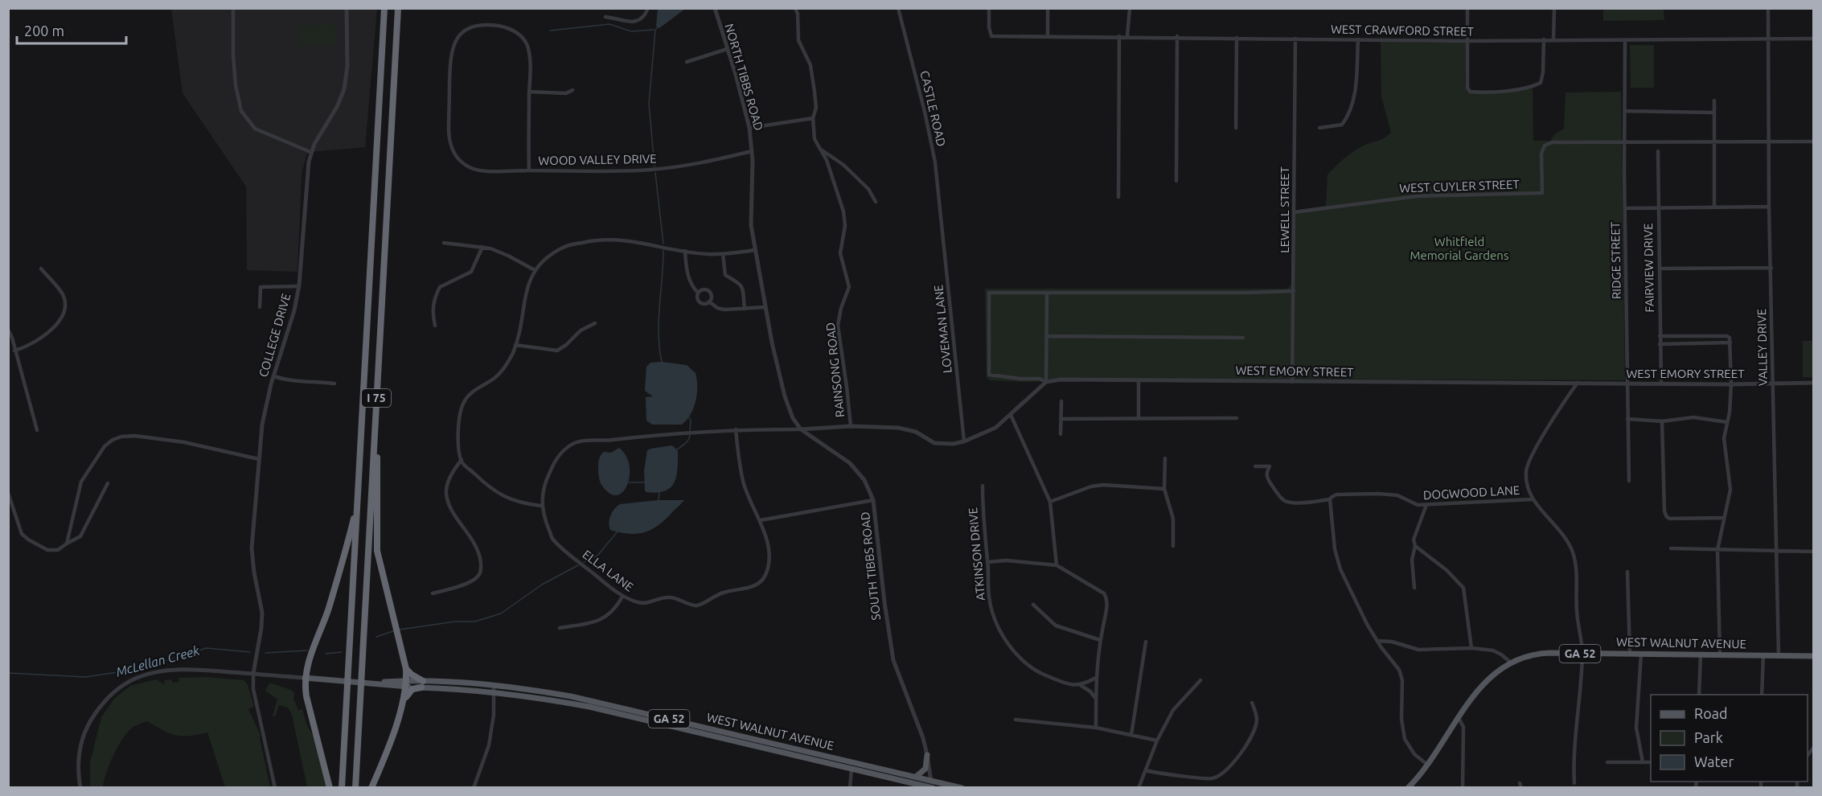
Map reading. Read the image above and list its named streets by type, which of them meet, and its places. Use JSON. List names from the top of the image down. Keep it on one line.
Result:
{"streets":{"highway":["I 75"],"main road":["WEST WALNUT AVENUE","GA 52"],"street":["WEST CRAWFORD STREET","NORTH TIBBS ROAD","CASTLE ROAD","WOOD VALLEY DRIVE","WEST CUYLER STREET","LEWELL STREET","RIDGE STREET","FAIRVIEW DRIVE","LOVEMAN LANE","COLLEGE DRIVE","VALLEY DRIVE","RAINSONG ROAD","WEST EMORY STREET","DOGWOOD LANE","ATKINSON DRIVE","SOUTH TIBBS ROAD","ELLA LANE"]},"crossings":[["WEST CRAWFORD STREET","LEWELL STREET"],["WEST CRAWFORD STREET","RIDGE STREET"],["WEST CRAWFORD STREET","VALLEY DRIVE"],["NORTH TIBBS ROAD","WOOD VALLEY DRIVE"],["NORTH TIBBS ROAD","SOUTH TIBBS ROAD"],["CASTLE ROAD","LOVEMAN LANE"],["WOOD VALLEY DRIVE","SOUTH TIBBS ROAD"],["WEST CUYLER STREET","LEWELL STREET"],["WEST CUYLER STREET","RIDGE STREET"],["LEWELL STREET","WEST EMORY STREET"],["RIDGE STREET","WEST EMORY STREET"],["FAIRVIEW DRIVE","WEST EMORY STREET"],["VALLEY DRIVE","WEST EMORY STREET"],["VALLEY DRIVE","WEST WALNUT AVENUE"],["SOUTH TIBBS ROAD","ELLA LANE"],["SOUTH TIBBS ROAD","WEST WALNUT AVENUE"]],"water":["McLellan Creek"],"parks":["Whitfield Memorial Gardens"],"legend":["Road","Park","Water"],"scale_bar":"200 m"}
